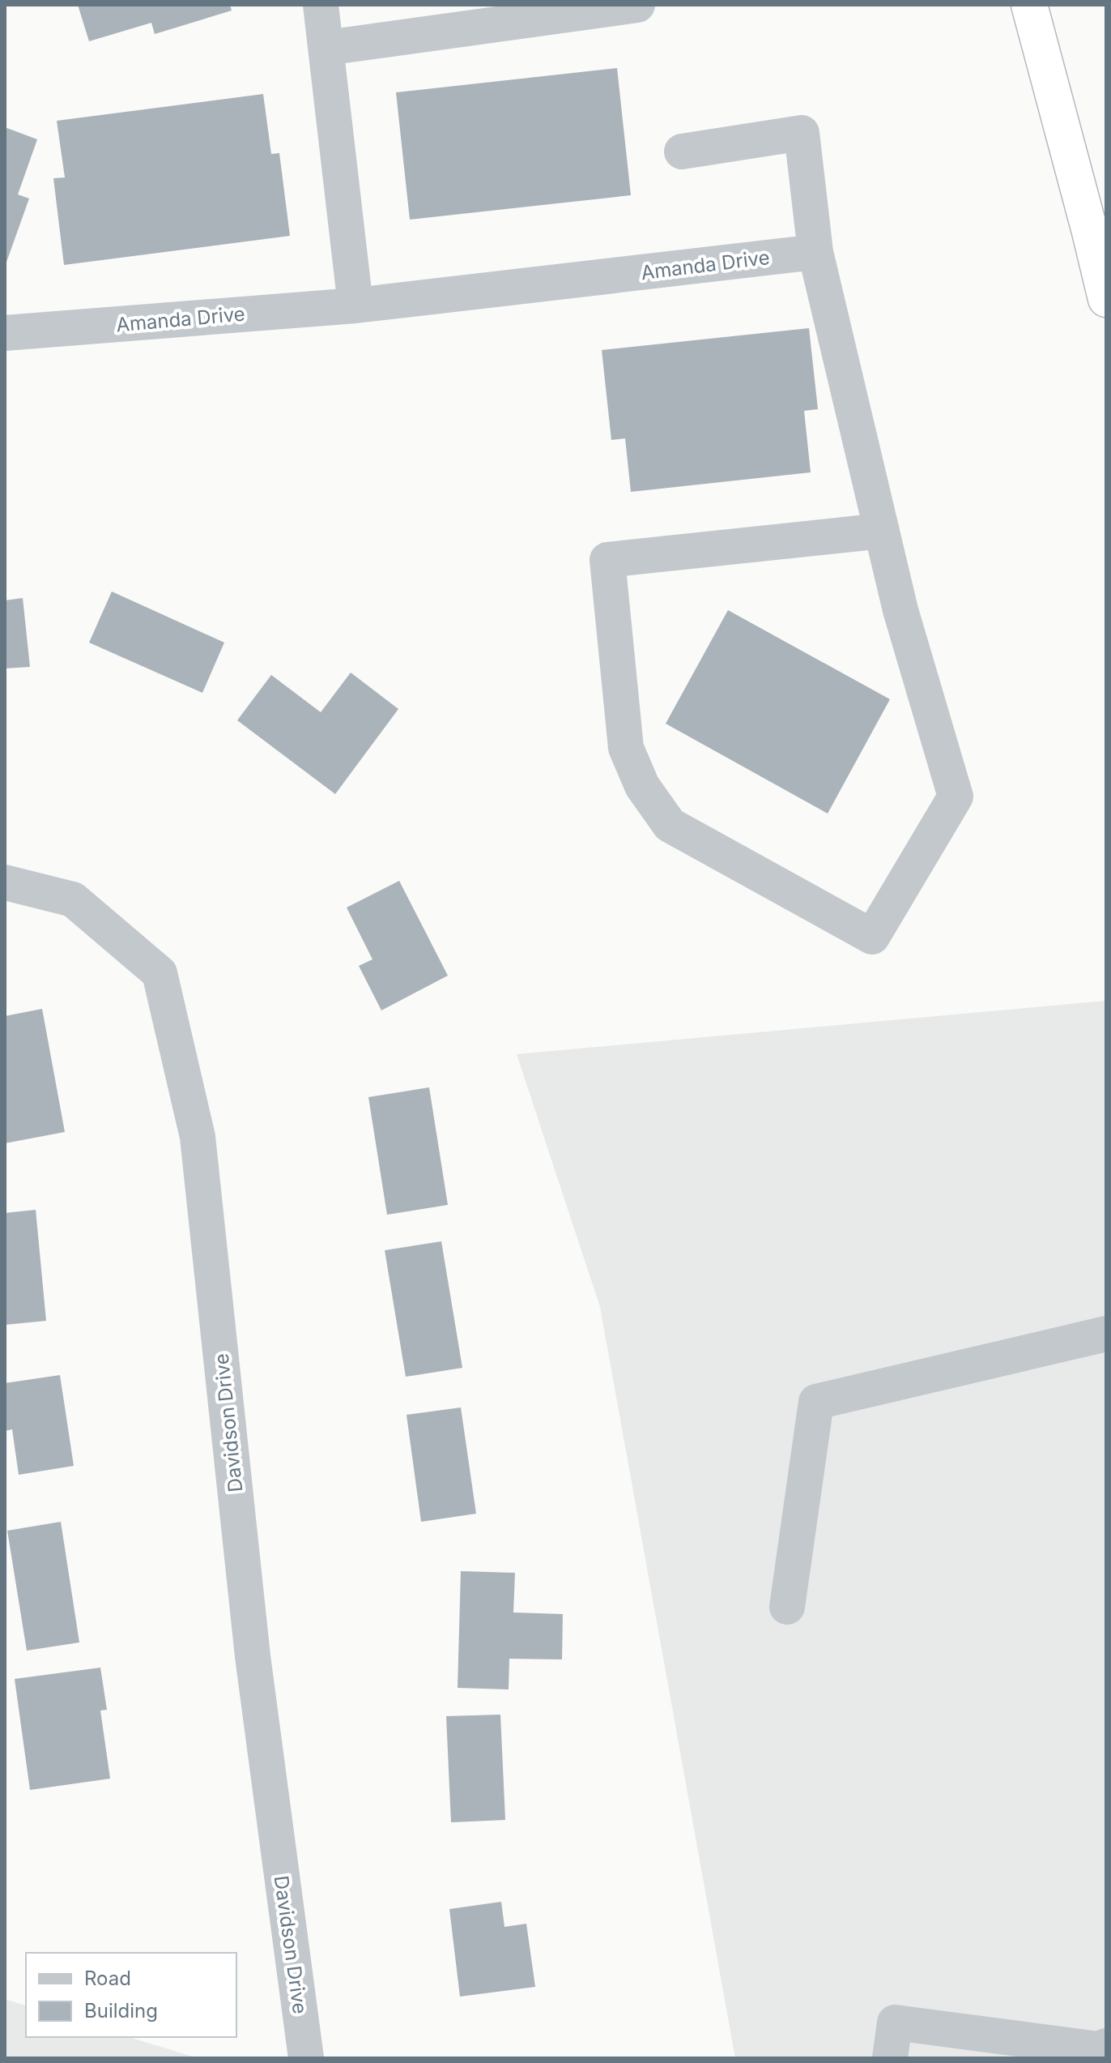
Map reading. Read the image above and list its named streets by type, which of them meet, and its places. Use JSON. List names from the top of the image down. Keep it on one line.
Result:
{"streets":{"street":["Amanda Drive","Davidson Drive"]},"legend":["Road","Building"]}
